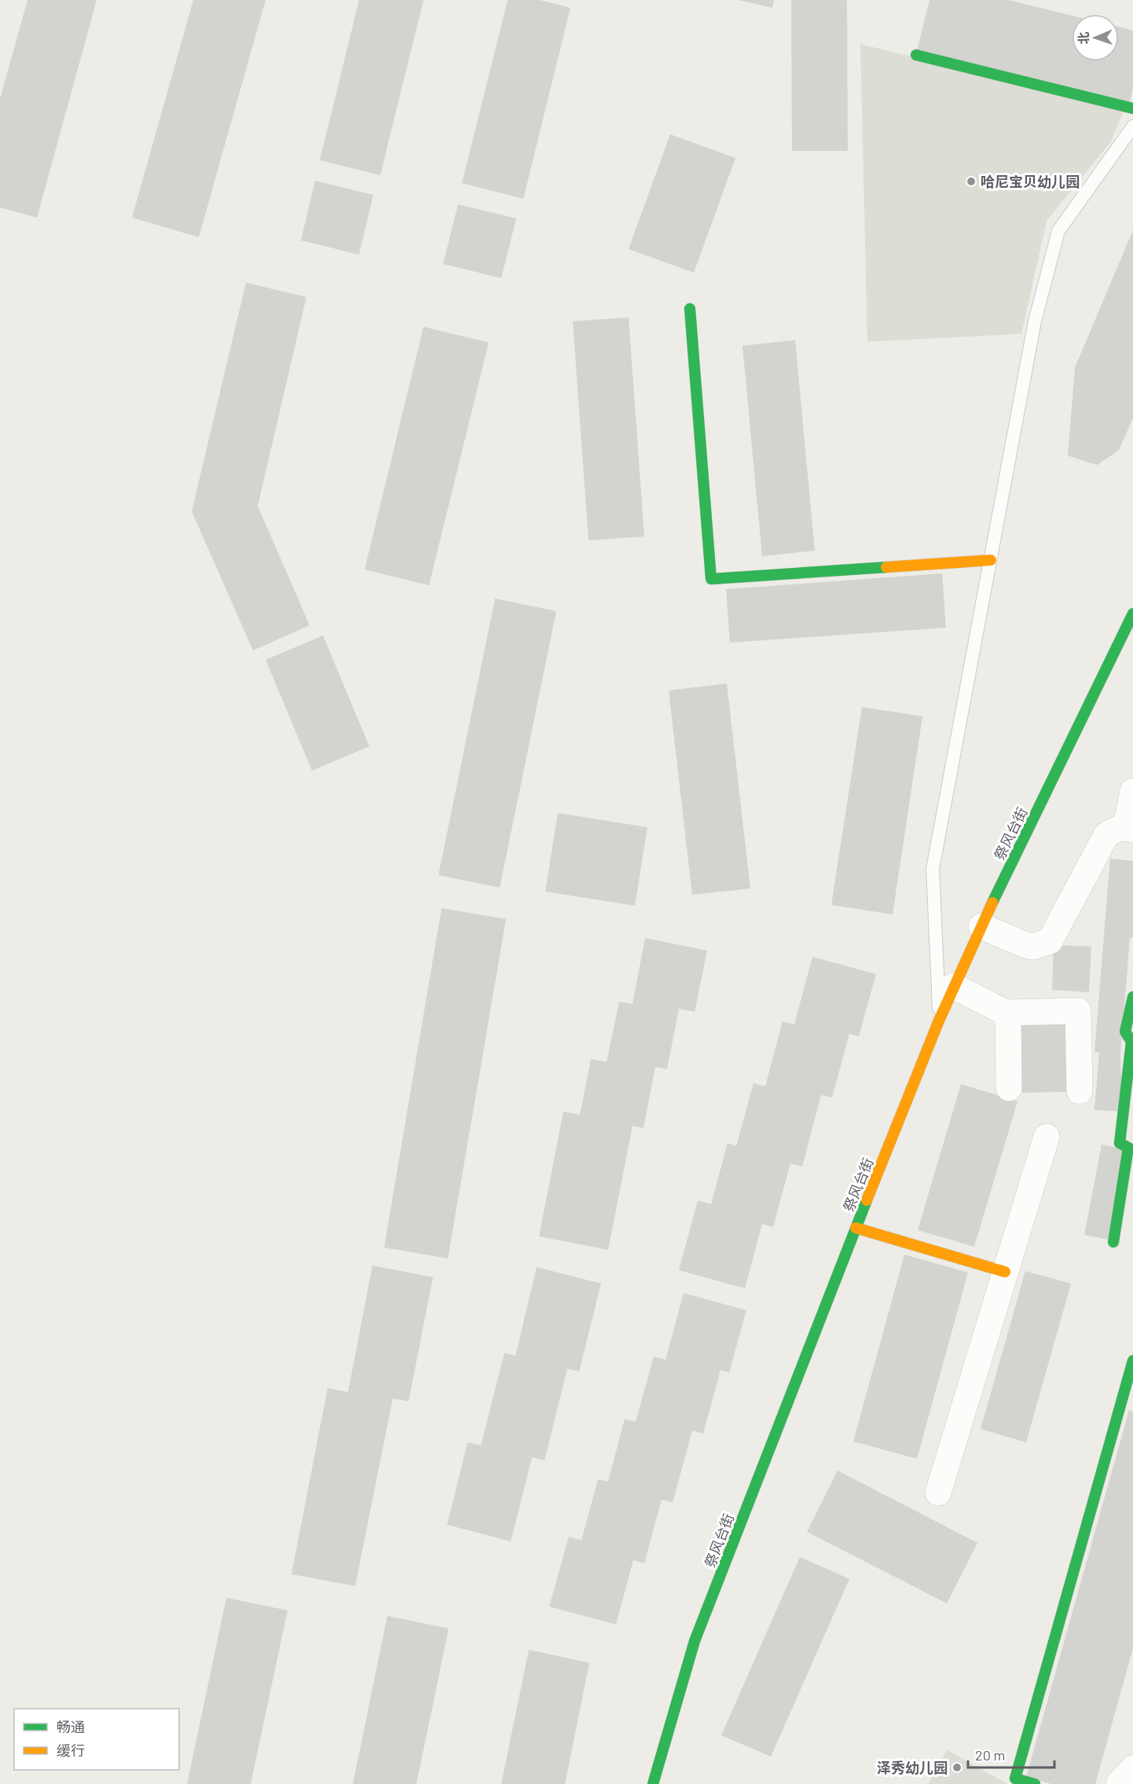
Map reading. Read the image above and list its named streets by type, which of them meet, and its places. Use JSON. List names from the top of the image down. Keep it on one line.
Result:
{"streets":{"street":["祭风台街"]},"places":["哈尼宝贝幼儿园","泽秀幼儿园"],"legend":["畅通","缓行"],"scale_bar":"20 m","north":"left"}
